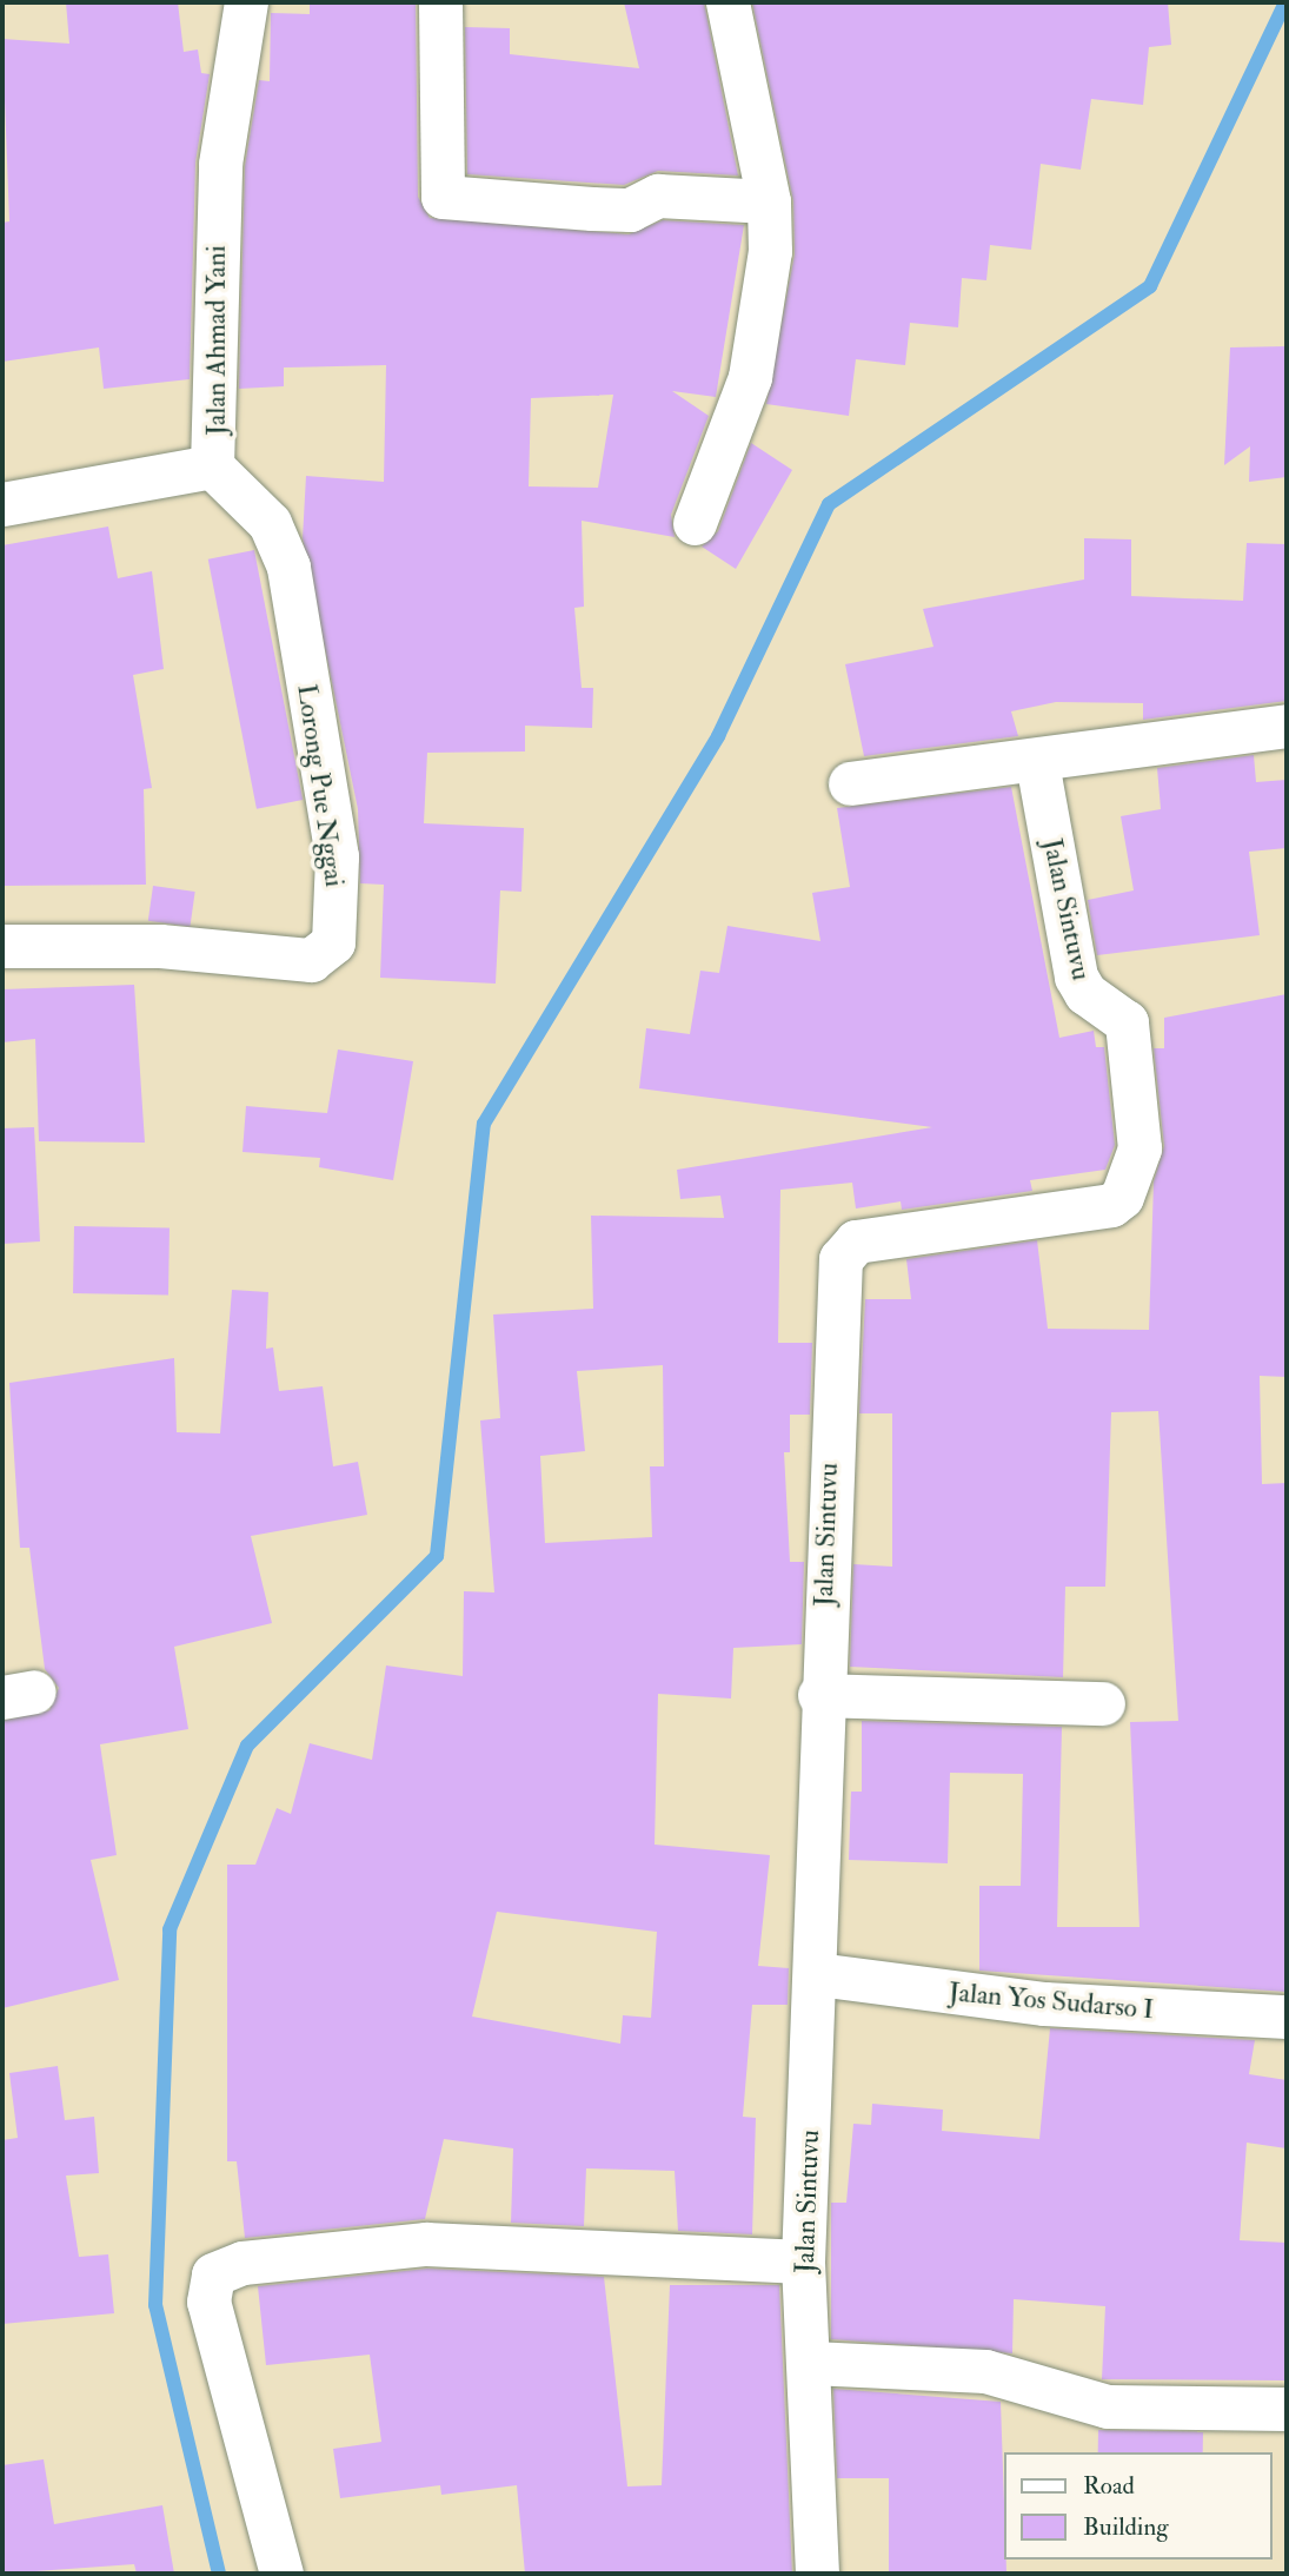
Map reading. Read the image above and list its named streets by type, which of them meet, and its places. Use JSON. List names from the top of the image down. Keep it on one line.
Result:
{"streets":{"street":["Jalan Ahmad Yani","Lorong Pue Nggai","Jalan Sintuvu","Jalan Yos Sudarso I"]},"crossings":[["Jalan Ahmad Yani","Lorong Pue Nggai"],["Jalan Sintuvu","Jalan Yos Sudarso I"]],"legend":["Road","Building"]}
